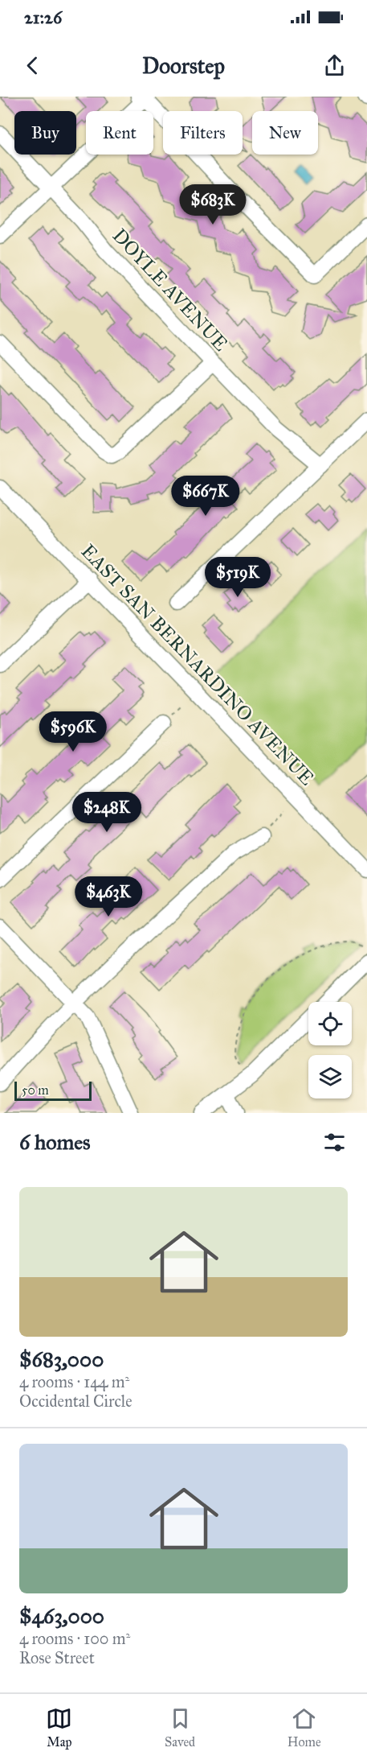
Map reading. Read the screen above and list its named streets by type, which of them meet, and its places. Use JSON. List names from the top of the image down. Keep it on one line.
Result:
{"streets":{"street":["DOYLE AVENUE","EAST SAN BERNARDINO AVENUE"]},"scale_bar":"50 m","page":{"status":"21:26","header":"Doorstep","chip":["Buy","Rent","Filters","New"],"price":["$683K","$667K","$519K","$596K","$248K","$463K"],"scale":"50 m","heading":"6 homes","list":[{"name":"$683,000","note":"4 rooms · 144 m² · Occidental Circle"},{"name":"$463,000","note":"4 rooms · 100 m² · Rose Street"}],"tabs":["Map","Saved","Home"]}}
